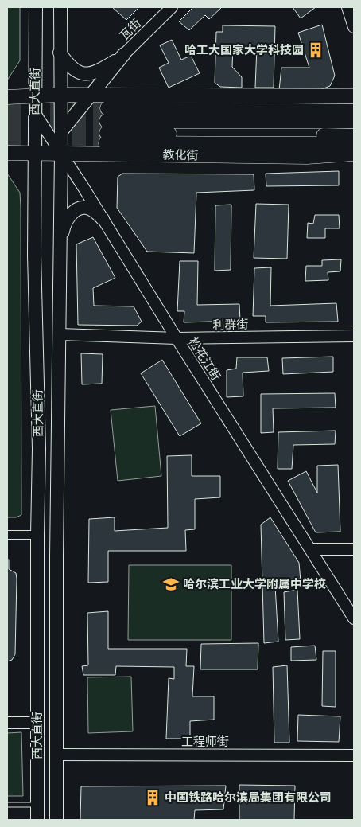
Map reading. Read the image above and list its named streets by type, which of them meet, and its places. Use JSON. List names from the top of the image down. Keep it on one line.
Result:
{"streets":{"highway":["教化街"],"main road":["西大直街"],"street":["瓦街","利群街","松花江街","工程师街"]},"crossings":[["西大直街","教化街"],["西大直街","利群街"],["西大直街","松花江街"],["西大直街","工程师街"],["教化街","松花江街"],["利群街","松花江街"]],"places":{"building":["哈工大国家大学科技园","中国铁路哈尔滨局集团有限公司"],"school or university":["哈尔滨工业大学附属中学校"]}}
